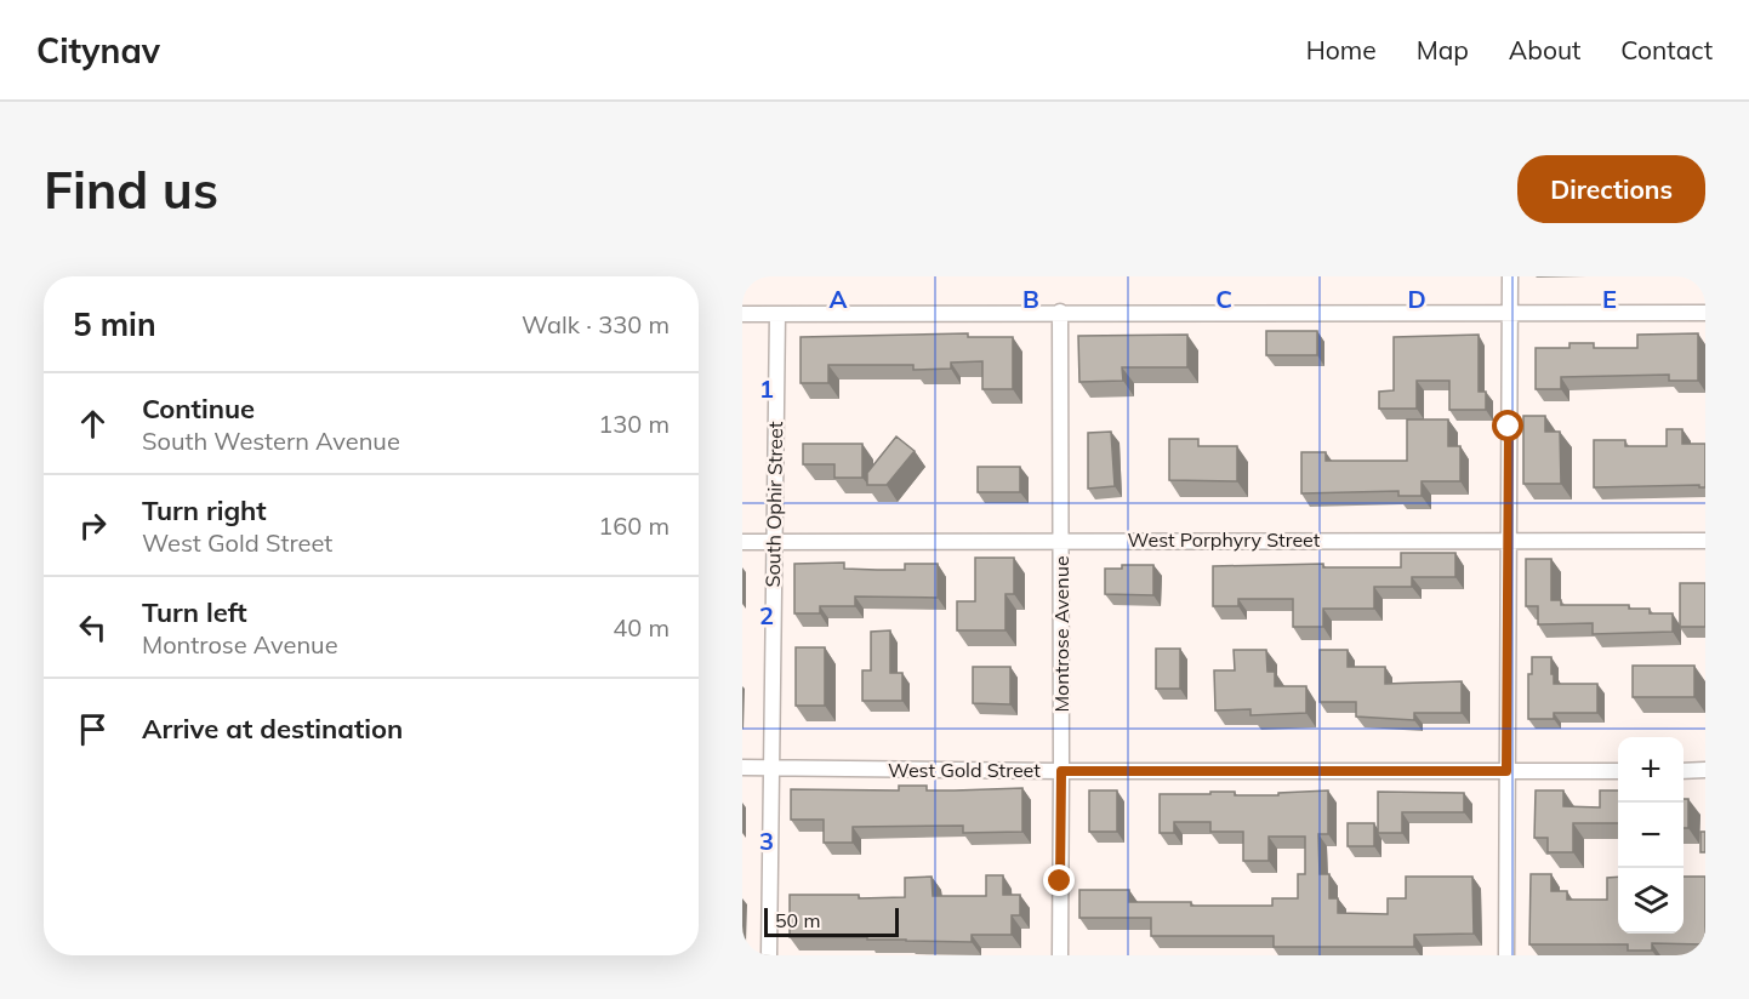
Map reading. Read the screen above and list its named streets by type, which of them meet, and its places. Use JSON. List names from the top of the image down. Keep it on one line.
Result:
{"streets":{"street":["South Ophir Street","West Porphyry Street","Montrose Avenue","West Gold Street"]},"crossings":[["South Ophir Street","West Porphyry Street"],["South Ophir Street","West Gold Street"],["West Porphyry Street","Montrose Avenue"],["Montrose Avenue","West Gold Street"]],"scale_bar":"50 m","page":{"header":"Citynav","nav":["Home","Map","About","Contact"],"buttons":"Directions","title":"Find us","heading":["5 min","Walk · 330 m"],"list":[["Continue","South Western Avenue","130 m"],["Turn right","West Gold Street","160 m"],["Turn left","Montrose Avenue","40 m"],"Arrive at destination"],"map_buttons":["+","−"],"scale":"50 m"},"grid":{"columns":["A","B","C","D","E"],"rows":["1","2","3"]}}
